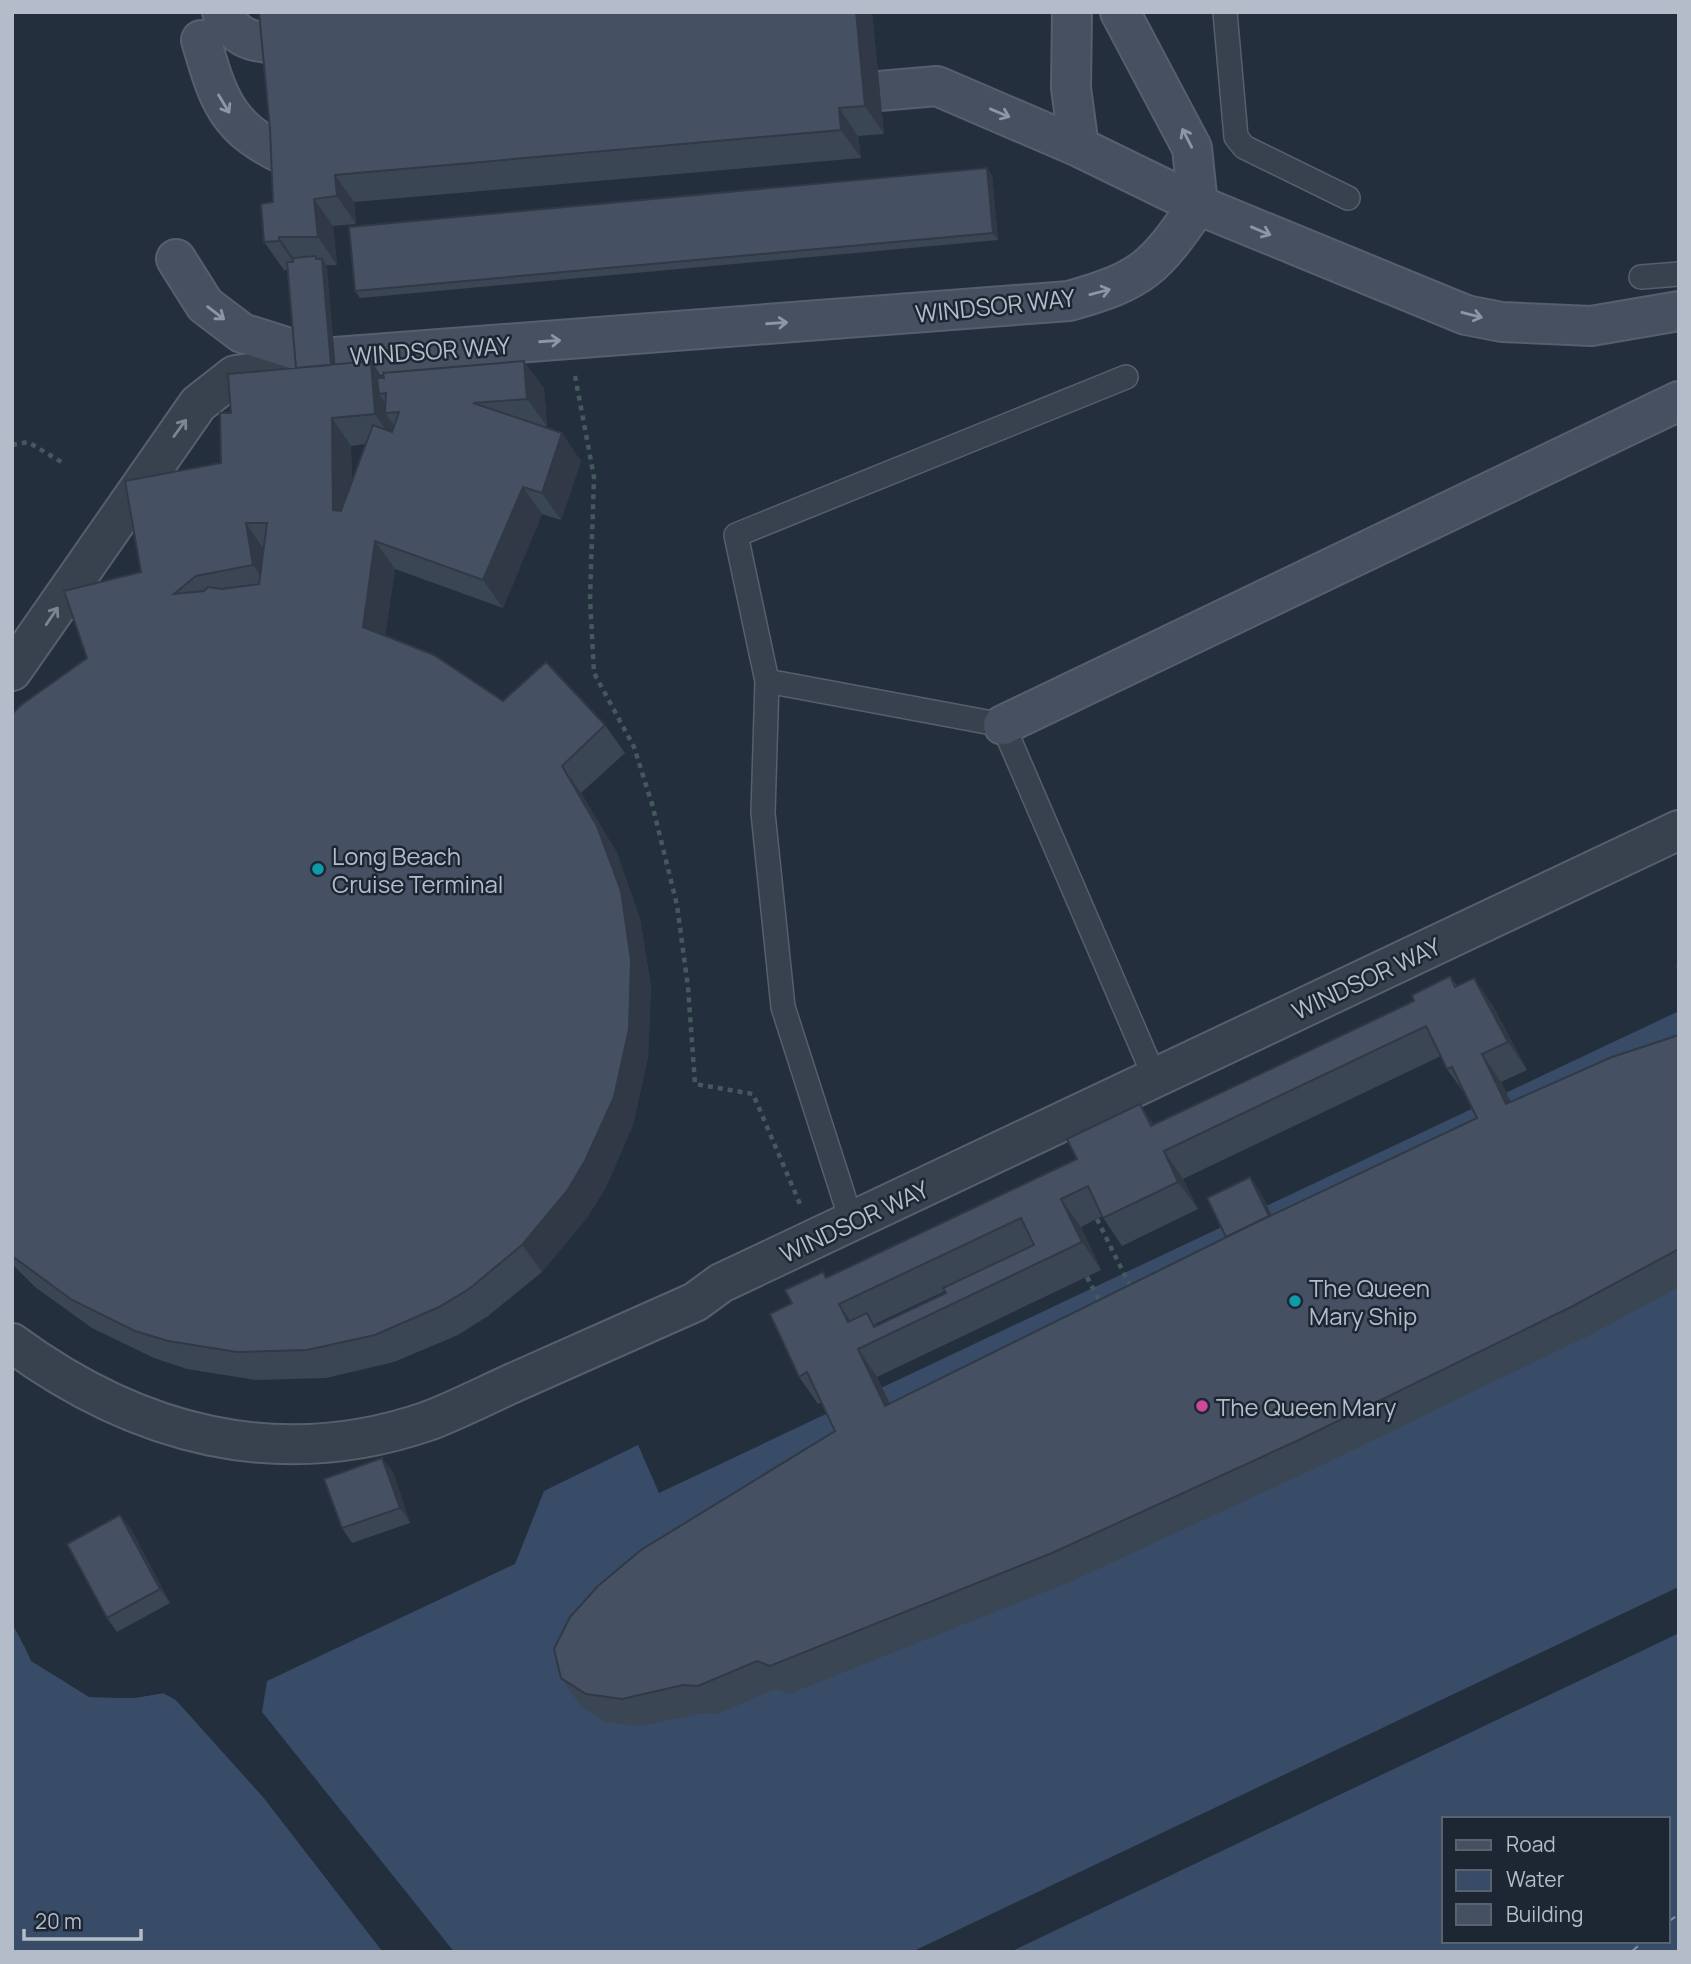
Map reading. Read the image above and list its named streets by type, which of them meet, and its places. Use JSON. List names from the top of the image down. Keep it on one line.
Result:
{"streets":{"street":["WINDSOR WAY"]},"one_way":["WINDSOR WAY"],"places":["Long Beach Cruise Terminal","The Queen Mary Ship","The Queen Mary"],"legend":["Road","Water","Building"],"scale_bar":"20 m"}
